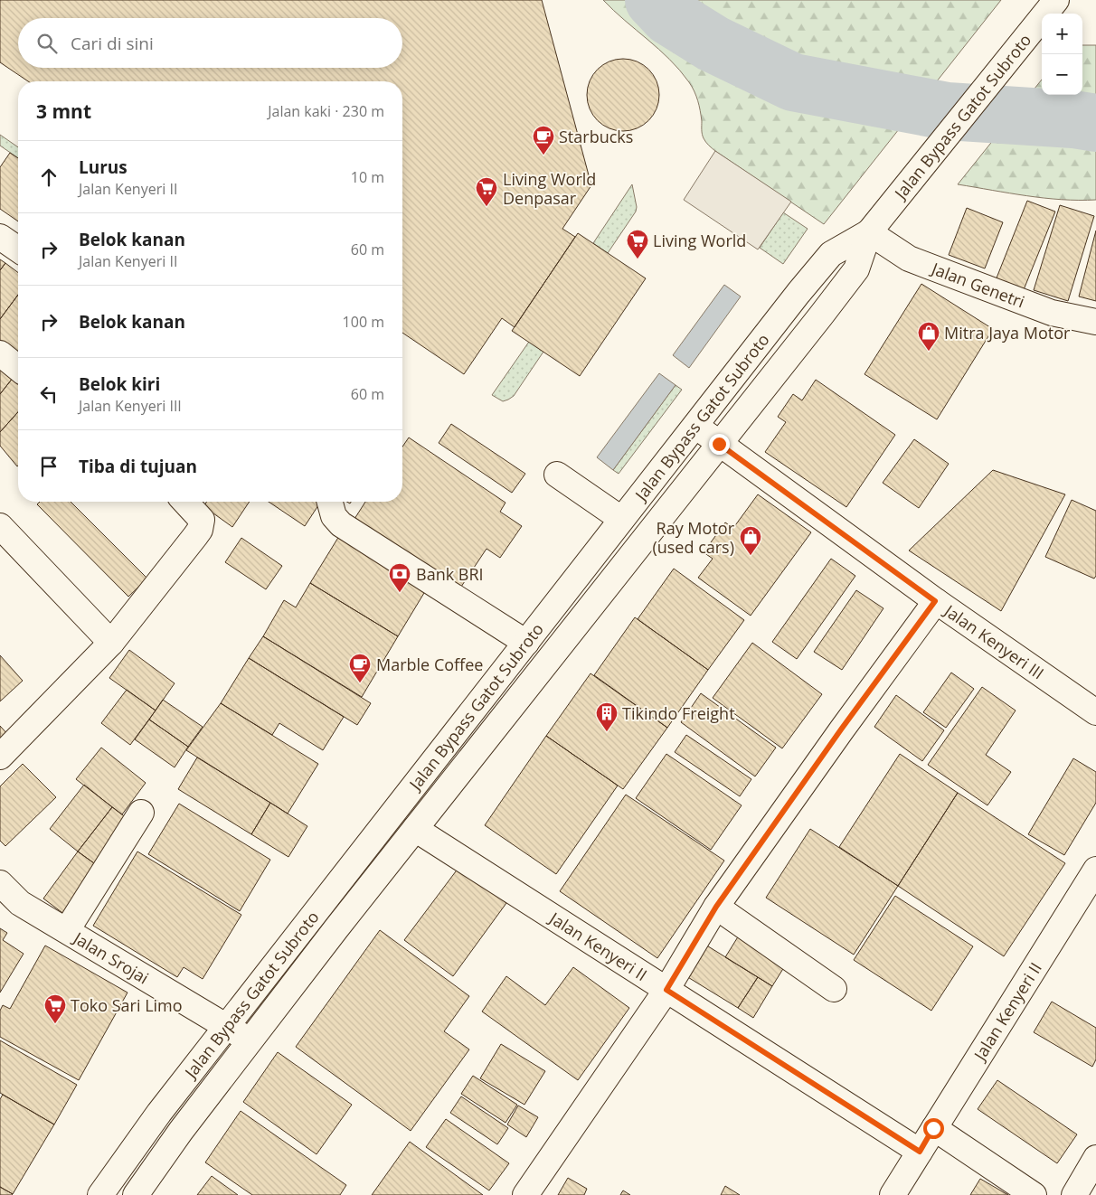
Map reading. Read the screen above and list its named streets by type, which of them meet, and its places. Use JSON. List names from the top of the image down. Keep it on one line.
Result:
{"streets":{"main road":["Jalan Bypass Gatot Subroto","Jalan Genetri","Jalan Kenyeri III","Jalan Kenyeri II","Jalan Srojai"]},"crossings":[["Jalan Bypass Gatot Subroto","Jalan Genetri"],["Jalan Bypass Gatot Subroto","Jalan Kenyeri III"],["Jalan Bypass Gatot Subroto","Jalan Kenyeri II"],["Jalan Bypass Gatot Subroto","Jalan Srojai"]],"places":{"cafe":["Starbucks","Marble Coffee"],"supermarket":["Living World Denpasar","Living World","Toko Sari Limo"],"shop":["Mitra Jaya Motor","Ray Motor (used cars)"],"bank":["Bank BRI"],"building":["Tikindo Freight"]},"page":{"map_buttons":["+","−"],"search":"Cari di sini","heading":["3 mnt","Jalan kaki · 230 m"],"list":[["Lurus","Jalan Kenyeri II","10 m"],["Belok kanan","Jalan Kenyeri II","60 m"],["Belok kanan","100 m"],["Belok kiri","Jalan Kenyeri III","60 m"],"Tiba di tujuan"]}}
